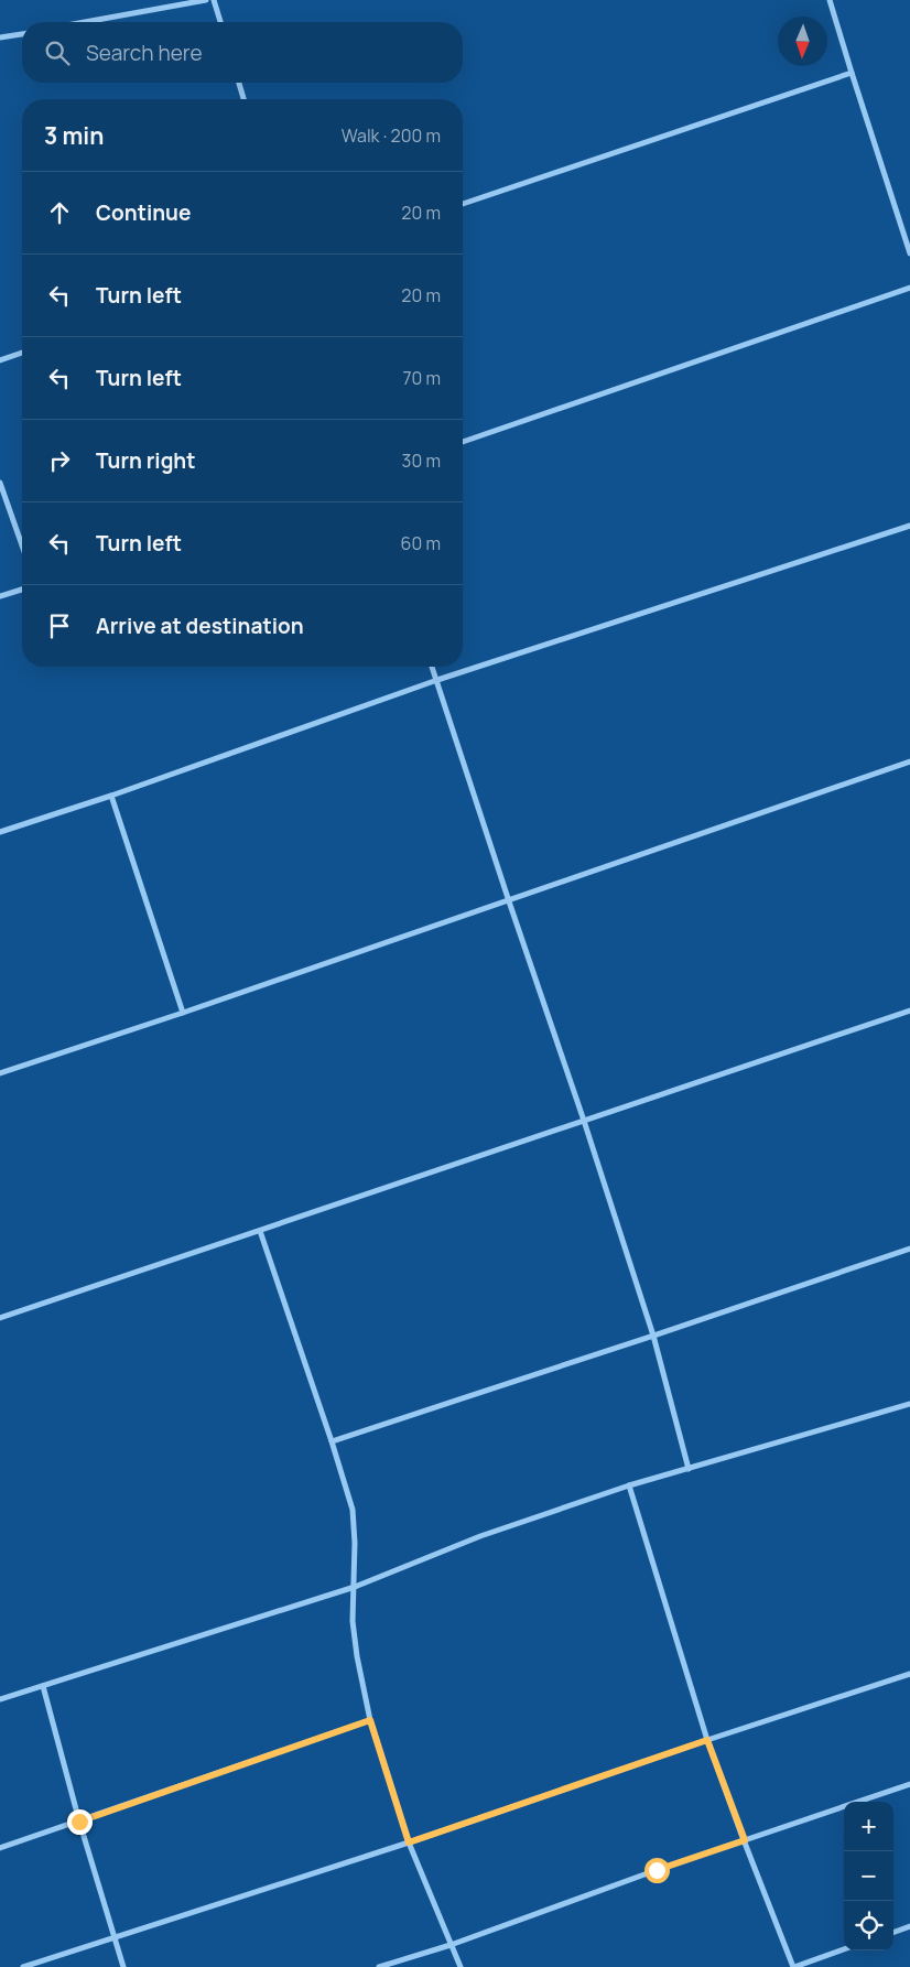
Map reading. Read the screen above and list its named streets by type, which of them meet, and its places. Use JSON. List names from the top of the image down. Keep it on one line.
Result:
{"north":"bottom","page":{"search":"Search here","heading":["3 min","Walk · 200 m"],"list":[["Continue","20 m"],["Turn left","20 m"],["Turn left","70 m"],["Turn right","30 m"],["Turn left","60 m"],"Arrive at destination"],"map_buttons":["+","−"]}}
